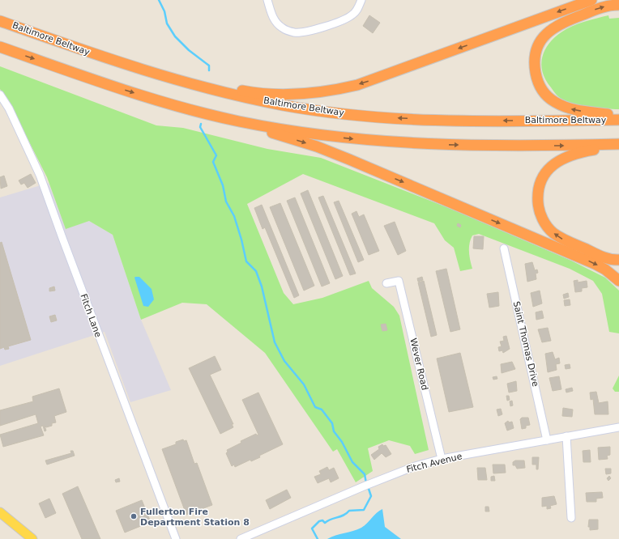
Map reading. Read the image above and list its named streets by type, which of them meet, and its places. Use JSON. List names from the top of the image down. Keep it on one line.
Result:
{"streets":{"highway":["Baltimore Beltway"],"street":["Fitch Lane","Saint Thomas Drive","Wever Road","Fitch Avenue"]},"crossings":[["Saint Thomas Drive","Fitch Avenue"],["Wever Road","Fitch Avenue"]],"places":["Fullerton Fire Department Station 8"]}
